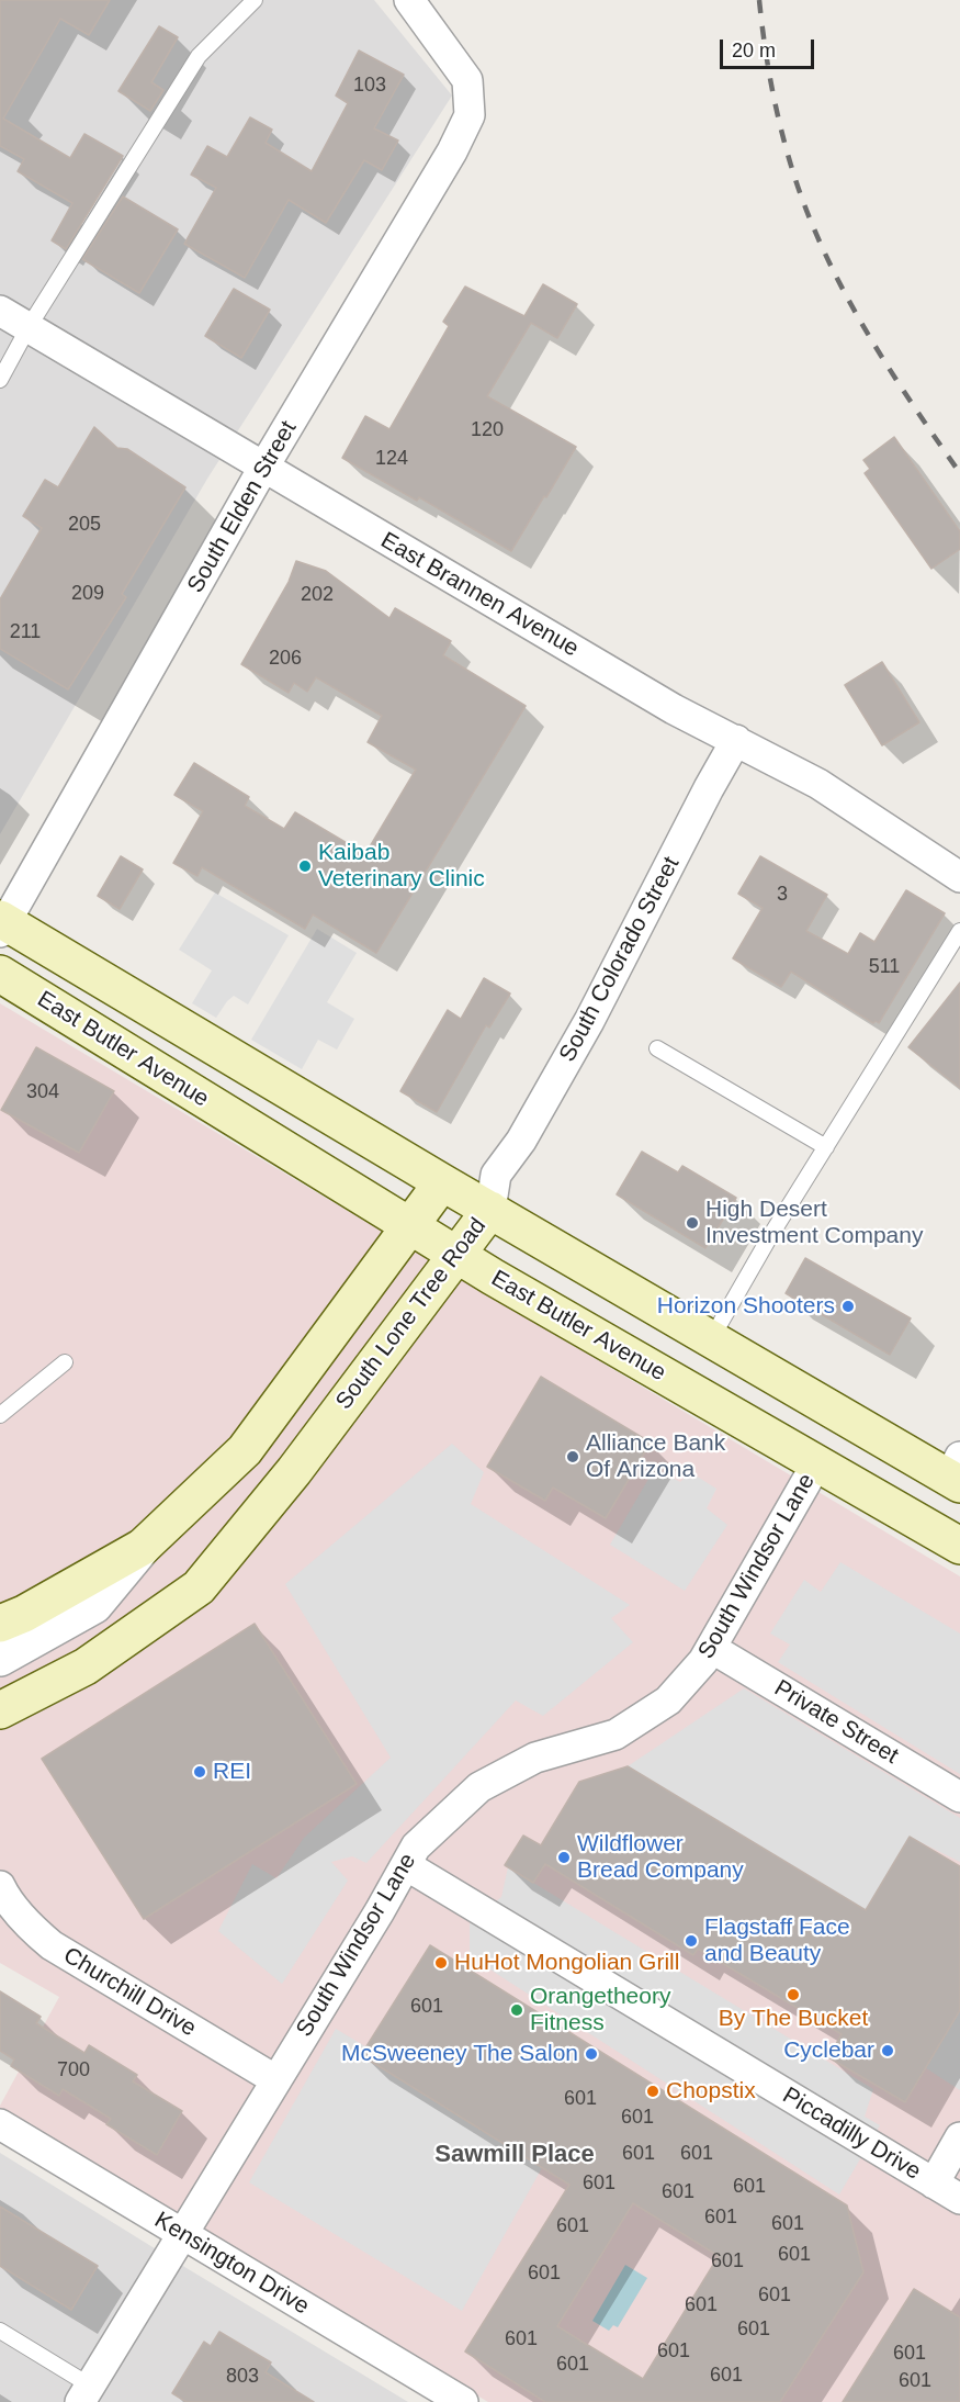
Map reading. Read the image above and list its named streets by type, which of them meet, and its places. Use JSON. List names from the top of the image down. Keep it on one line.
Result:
{"streets":{"main road":["East Butler Avenue","South Lone Tree Road"],"street":["South Elden Street","East Brannen Avenue","South Colorado Street","South Windsor Lane","Private Street","Churchill Drive","Piccadilly Drive","Kensington Drive"]},"crossings":[["South Elden Street","East Brannen Avenue"],["South Elden Street","East Butler Avenue"],["East Brannen Avenue","South Colorado Street"],["South Colorado Street","South Lone Tree Road"],["East Butler Avenue","South Lone Tree Road"],["East Butler Avenue","South Windsor Lane"],["South Windsor Lane","Private Street"],["South Windsor Lane","Churchill Drive"],["South Windsor Lane","Piccadilly Drive"],["South Windsor Lane","Kensington Drive"]],"districts":["Sawmill Place"],"places":["Kaibab Veterinary Clinic","High Desert Investment Company","Horizon Shooters","Alliance Bank Of Arizona","REI","Wildflower Bread Company","Flagstaff Face and Beauty","HuHot Mongolian Grill","By The Bucket","Orangetheory Fitness","Cyclebar","McSweeney The Salon","Chopstix"],"house_numbers":["103","120","124","205","209","202","211","206","3","511","304","601","700","601","601","601","601","601","601","601","601","601","601","601","601","601","601","601","601","601","601","601","601","601","803","601"],"scale_bar":"20 m"}
